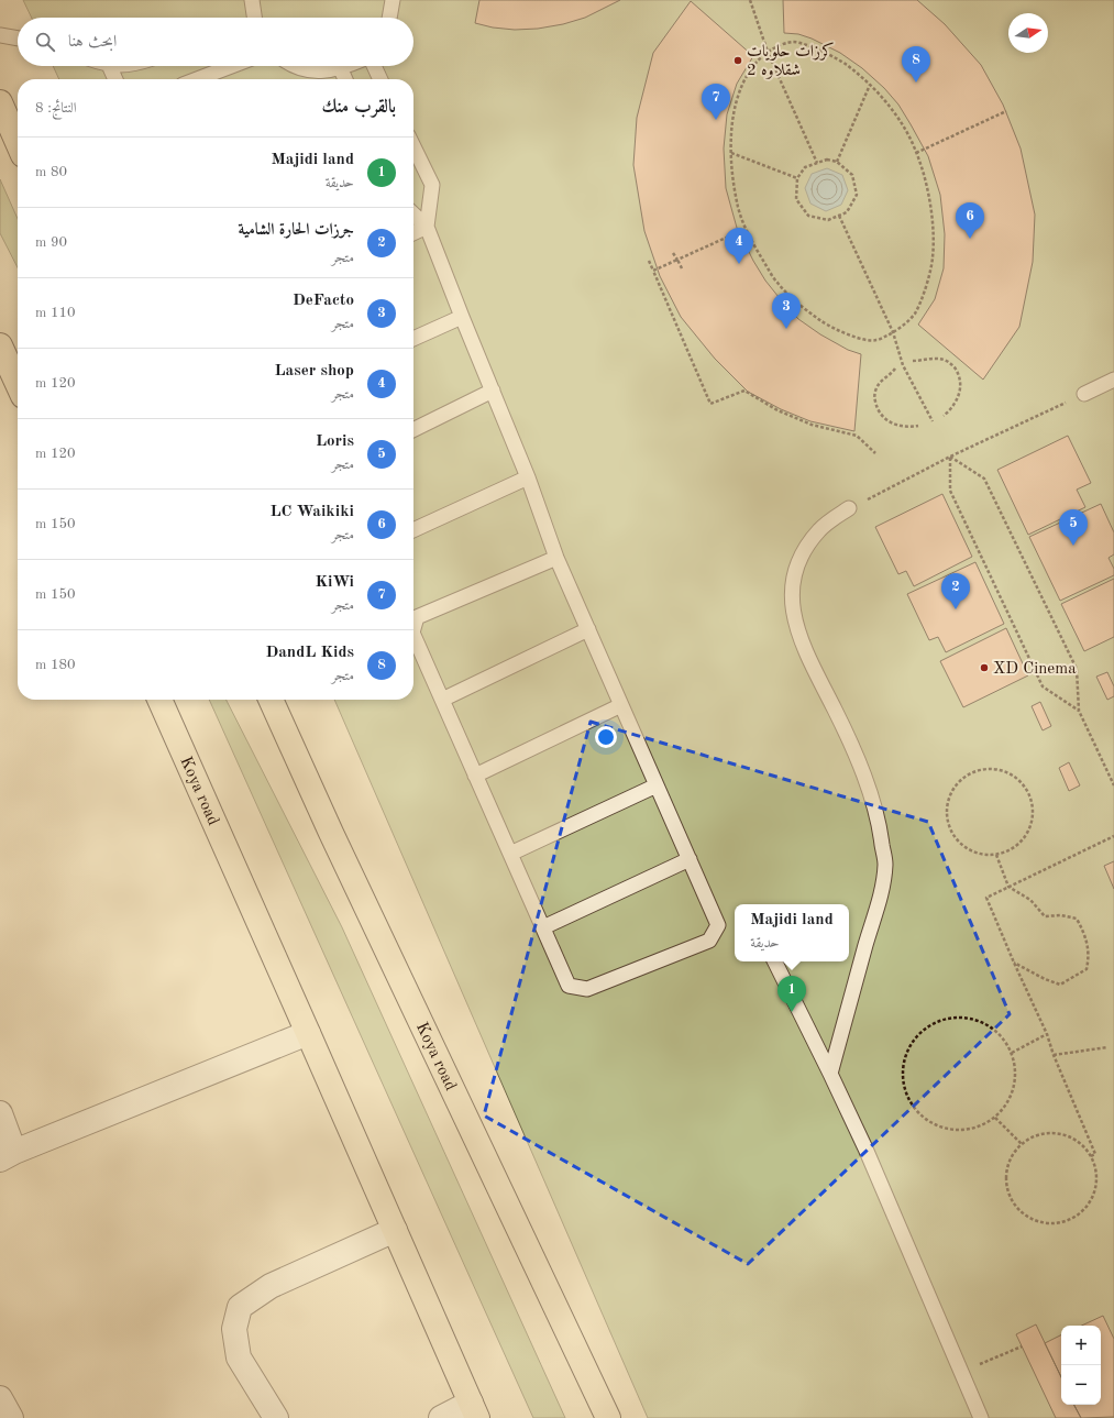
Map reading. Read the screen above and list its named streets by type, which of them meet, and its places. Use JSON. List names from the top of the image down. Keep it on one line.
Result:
{"streets":{"highway":["Koya road"]},"places":["كرزات حلويات شقلاوه 2","XD Cinema"],"north":"right","page":{"search":"ابحث هنا","pins":["8","7","6","4","3","5","2","1"],"heading":["بالقرب منك","النتائج: 8"],"list":[{"mark":"1","name":"Majidi land","note":"حديقة","value":"80 m"},{"mark":"2","name":"جرزات الحارة الشامية","note":"متجر","value":"90 m"},{"mark":"3","name":"DeFacto","note":"متجر","value":"110 m"},{"mark":"4","name":"Laser shop","note":"متجر","value":"120 m"},{"mark":"5","name":"Loris","note":"متجر","value":"120 m"},{"mark":"6","name":"LC Waikiki","note":"متجر","value":"150 m"},{"mark":"7","name":"KiWi","note":"متجر","value":"150 m"},{"mark":"8","name":"DandL Kids","note":"متجر","value":"180 m"}],"popup":["Majidi land","حديقة"],"map_buttons":["+","−"]}}
